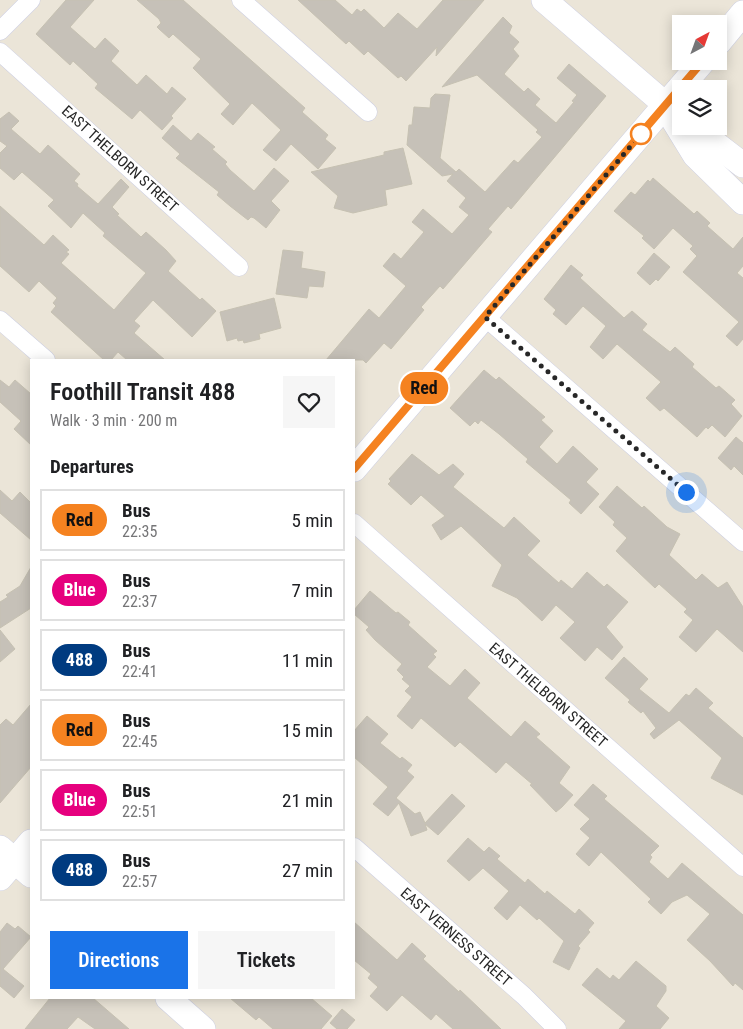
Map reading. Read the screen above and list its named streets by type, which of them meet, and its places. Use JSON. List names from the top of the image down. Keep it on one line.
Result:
{"streets":{"street":["EAST THELBORN STREET","EAST VERNESS STREET"]},"lines":["bus line Red"],"north":"top right","page":{"on_map":"Red","heading":[["Foothill Transit 488","Walk · 3 min · 200 m"],"Departures"],"list":[{"mark":"Red","name":"Bus","note":"22:35","value":"5 min"},{"mark":"Blue","name":"Bus","note":"22:37","value":"7 min"},{"mark":"488","name":"Bus","note":"22:41","value":"11 min"},{"mark":"Red","name":"Bus","note":"22:45","value":"15 min"},{"mark":"Blue","name":"Bus","note":"22:51","value":"21 min"},{"mark":"488","name":"Bus","note":"22:57","value":"27 min"}],"buttons":["Directions","Tickets"]}}
